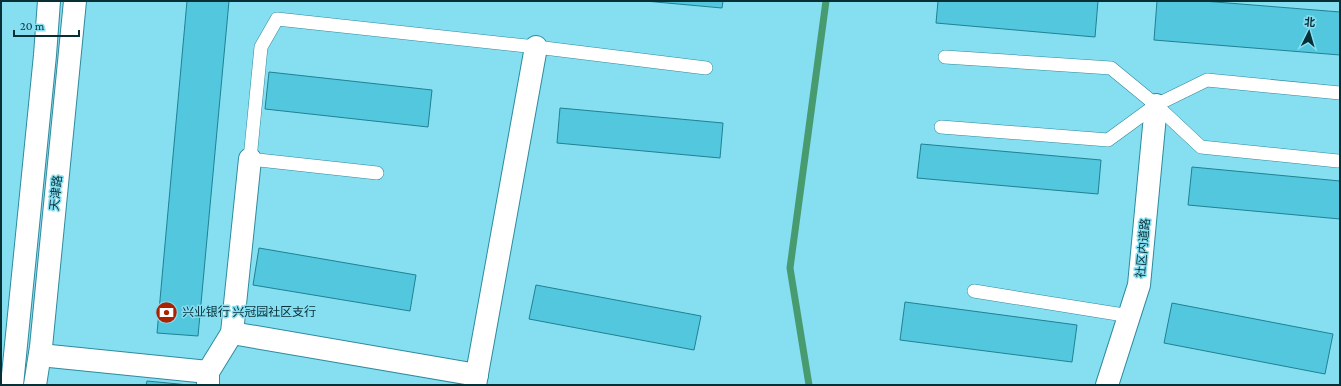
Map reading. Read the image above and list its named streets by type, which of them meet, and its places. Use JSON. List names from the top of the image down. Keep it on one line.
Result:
{"streets":{"street":["天津路","社区内道路"]},"places":{"bank":["兴业银行 兴冠园社区支行"]},"scale_bar":"20 m","north":"top"}
